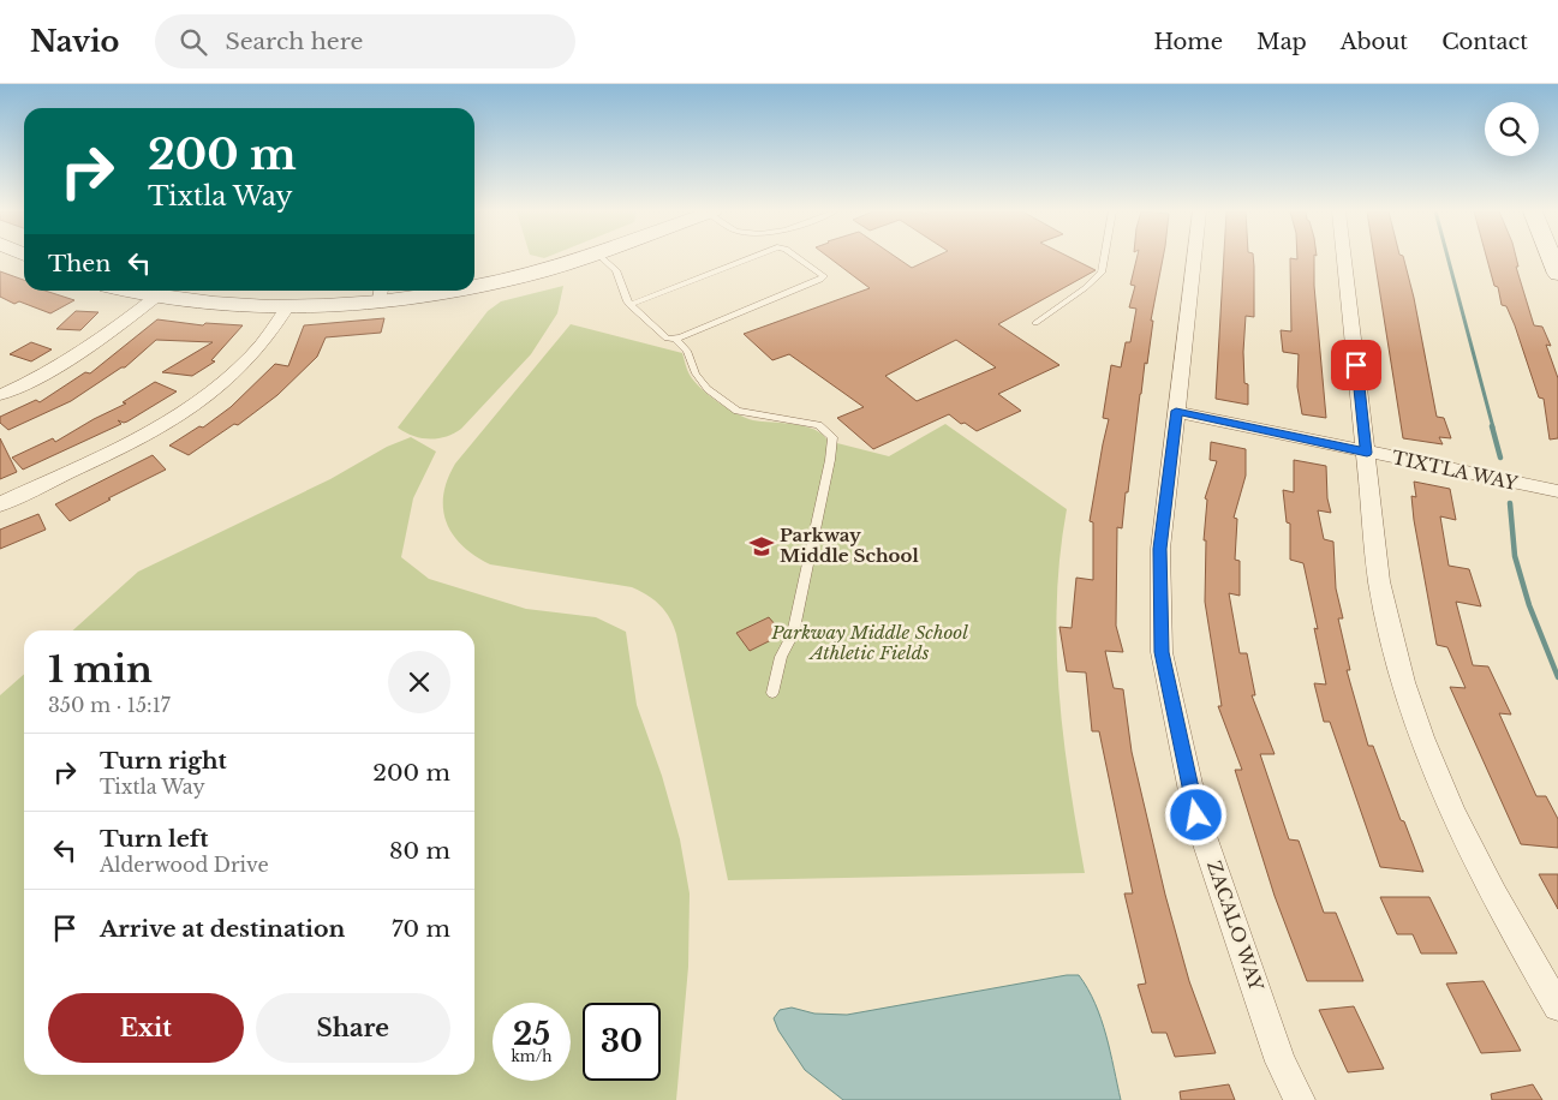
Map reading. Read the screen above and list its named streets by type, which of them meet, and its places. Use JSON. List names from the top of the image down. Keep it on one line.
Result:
{"streets":{"street":["TIXTLA WAY","ZACALO WAY"]},"crossings":[["TIXTLA WAY","ZACALO WAY"]],"parks":["Parkway Middle School Athletic Fields"],"places":{"school or university":["Parkway Middle School"]},"page":{"header":"Navio","search":"Search here","nav":["Home","Map","About","Contact"],"turn":["200 m","Tixtla Way"],"then":"Then","heading":["1 min","350 m · 15:17"],"list":[{"name":"Turn right","note":"Tixtla Way","value":"200 m"},{"name":"Turn left","note":"Alderwood Drive","value":"80 m"},{"name":"Arrive at destination","value":"70 m"}],"buttons":["Exit","Share"],"speed":"25 km/h","limit":"30"}}
